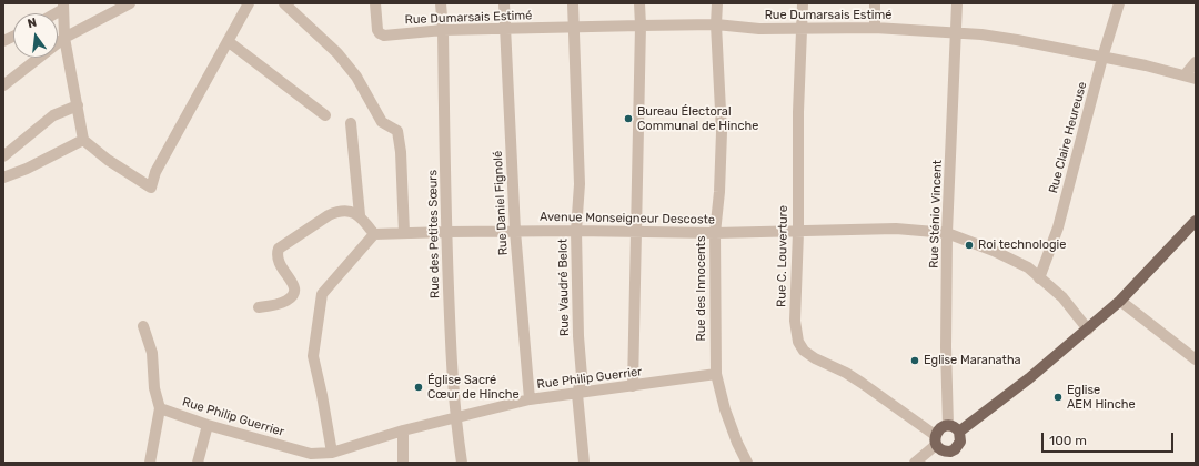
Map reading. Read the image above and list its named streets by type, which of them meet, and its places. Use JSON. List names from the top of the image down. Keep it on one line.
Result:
{"streets":{"street":["Rue Dumarsais Estimé","Rue Claire Heureuse","Rue Daniel Fignolé","Rue Sténio Vincent","Avenue Monseigneur Descoste","Rue des Petites Sœurs","Rue C. Louverture","Rue Vaudré Belot","Rue des Innocents","Rue Philip Guerrier"]},"crossings":[["Rue Dumarsais Estimé","Rue Claire Heureuse"],["Rue Dumarsais Estimé","Rue Daniel Fignolé"],["Rue Dumarsais Estimé","Rue Sténio Vincent"],["Rue Dumarsais Estimé","Rue des Petites Sœurs"],["Rue Dumarsais Estimé","Rue C. Louverture"],["Rue Dumarsais Estimé","Rue Vaudré Belot"],["Rue Dumarsais Estimé","Rue des Innocents"],["Rue Claire Heureuse","Avenue Monseigneur Descoste"],["Rue Daniel Fignolé","Avenue Monseigneur Descoste"],["Rue Daniel Fignolé","Rue Philip Guerrier"],["Rue Sténio Vincent","Avenue Monseigneur Descoste"],["Rue Sténio Vincent","Rue C. Louverture"],["Avenue Monseigneur Descoste","Rue des Petites Sœurs"],["Avenue Monseigneur Descoste","Rue C. Louverture"],["Avenue Monseigneur Descoste","Rue Vaudré Belot"],["Avenue Monseigneur Descoste","Rue des Innocents"],["Rue des Petites Sœurs","Rue Philip Guerrier"],["Rue Vaudré Belot","Rue Philip Guerrier"],["Rue des Innocents","Rue Philip Guerrier"]],"places":["Bureau Électoral Communal de Hinche","Roi technologie","Eglise Maranatha","Église Sacré Cœur de Hinche","Eglise AEM Hinche"],"scale_bar":"100 m","north":"top"}
